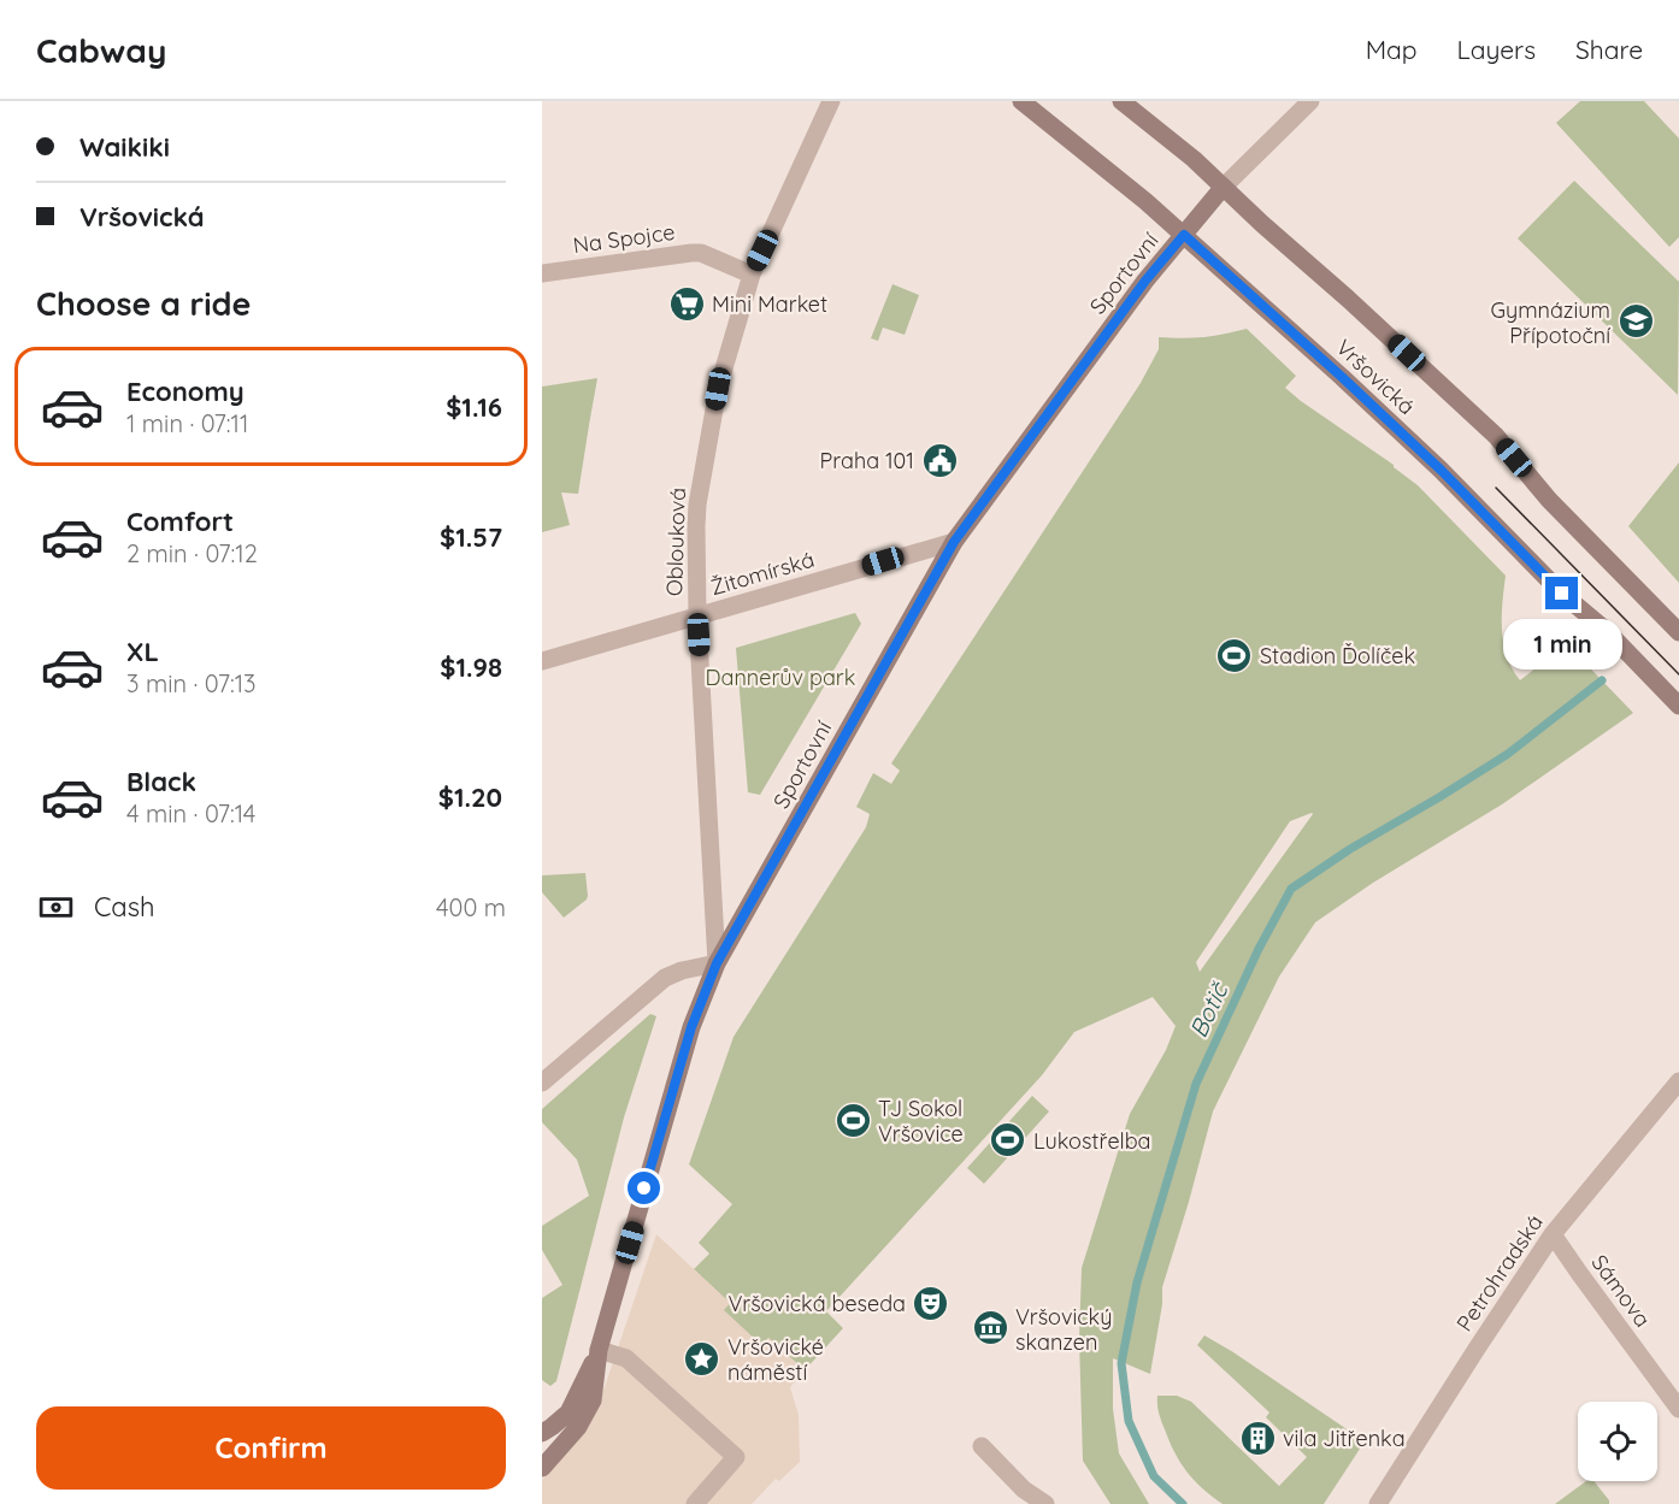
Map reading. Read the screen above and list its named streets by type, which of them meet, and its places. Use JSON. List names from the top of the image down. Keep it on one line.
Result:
{"streets":{"main road":["Sportovní","Vršovická"],"street":["Na Spojce","Oblouková","Žitomírská","Petrohradská","Sámova"]},"crossings":[["Na Spojce","Oblouková"],["Sportovní","Vršovická"],["Sportovní","Oblouková"],["Sportovní","Žitomírská"],["Oblouková","Žitomírská"],["Petrohradská","Sámova"]],"water":["Botič"],"parks":["Dannerův park"],"places":{"supermarket":["Mini Market"],"school or university":["Gymnázium Přípotoční"],"public building":["Praha 101"],"sports":["Stadion Ďolíček","TJ Sokol Vršovice","Lukostřelba"],"theatre":["Vršovická beseda"],"museum":["Vršovický skanzen"],"place":["Vršovické náměstí"],"building":["vila Jitřenka"]},"page":{"header":"Cabway","nav":["Map","Layers","Share"],"banner":["Waikiki","Vršovická"],"heading":"Choose a ride","list":[{"name":"Economy","note":"1 min · 07:11","value":"$1.16"},{"name":"Comfort","note":"2 min · 07:12","value":"$1.57"},{"name":"XL","note":"3 min · 07:13","value":"$1.98"},{"name":"Black","note":"4 min · 07:14","value":"$1.20"}],"bubble":"1 min","pay":["Cash","400 m"],"buttons":"Confirm"}}
